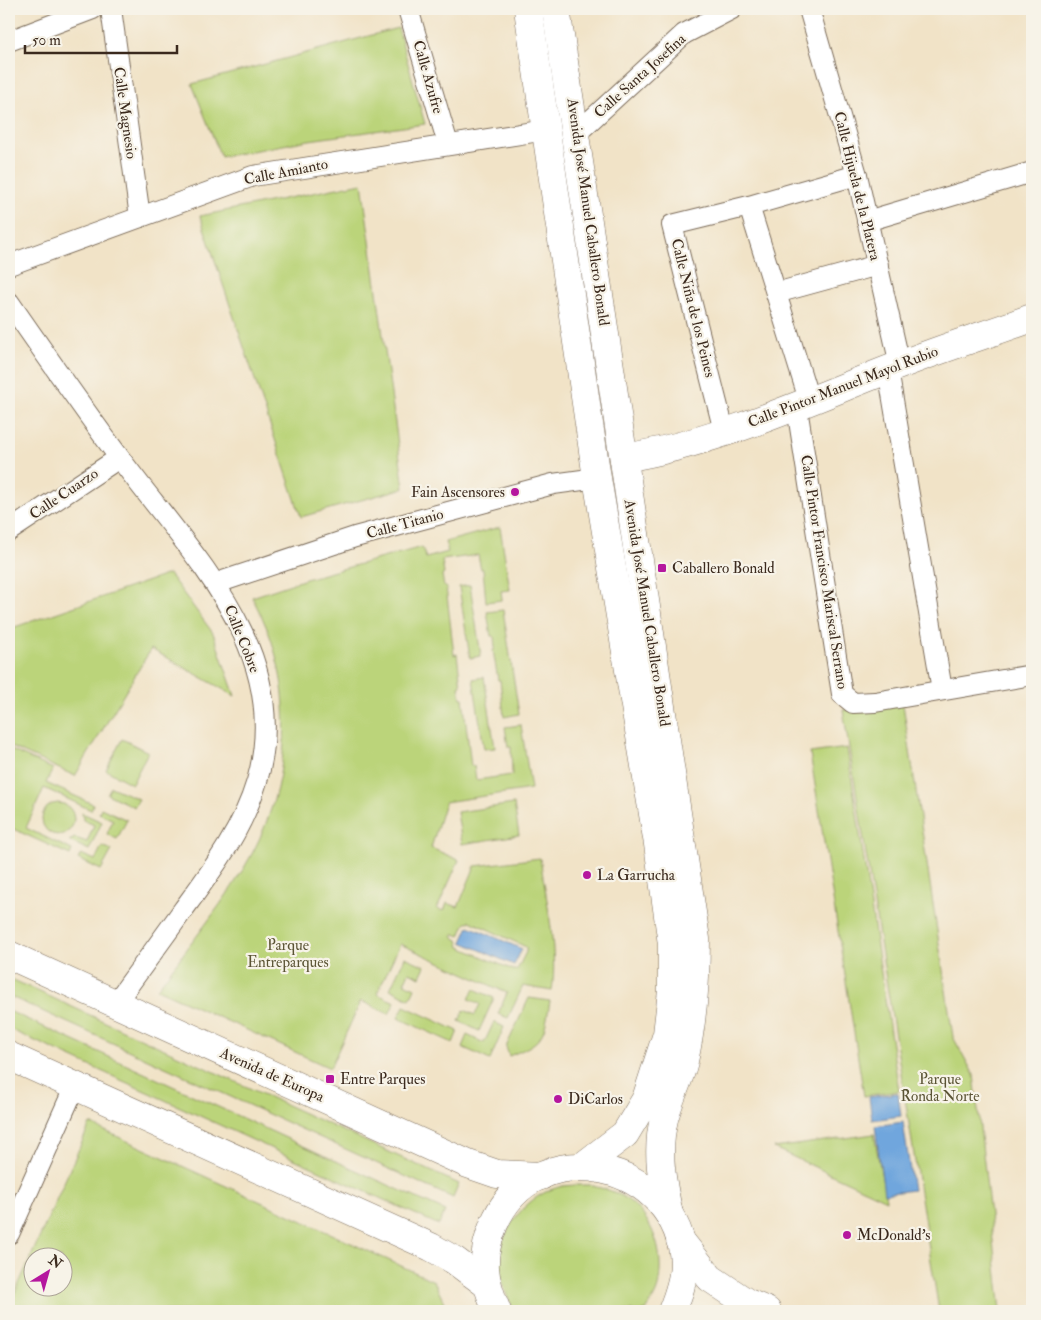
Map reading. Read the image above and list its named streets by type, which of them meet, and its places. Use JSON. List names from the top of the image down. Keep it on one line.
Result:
{"streets":{"main road":["Avenida José Manuel Caballero Bonald","Calle Pintor Manuel Mayol Rubio","Avenida de Europa"],"street":["Calle Santa Josefina","Calle Azufre","Calle Magnesio","Calle Amianto","Calle Hijuela de la Platera","Calle Niña de los Peines","Calle Cuarzo","Calle Titanio","Calle Pintor Francisco Mariscal Serrano","Calle Cobre"]},"crossings":[["Calle Santa Josefina","Avenida José Manuel Caballero Bonald"],["Calle Azufre","Calle Amianto"],["Calle Magnesio","Calle Amianto"],["Calle Amianto","Avenida José Manuel Caballero Bonald"],["Calle Hijuela de la Platera","Calle Niña de los Peines"],["Calle Hijuela de la Platera","Calle Pintor Manuel Mayol Rubio"],["Avenida José Manuel Caballero Bonald","Calle Pintor Manuel Mayol Rubio"],["Avenida José Manuel Caballero Bonald","Calle Titanio"],["Avenida José Manuel Caballero Bonald","Avenida de Europa"],["Calle Niña de los Peines","Calle Pintor Manuel Mayol Rubio"],["Calle Niña de los Peines","Calle Pintor Francisco Mariscal Serrano"],["Calle Pintor Manuel Mayol Rubio","Calle Pintor Francisco Mariscal Serrano"],["Calle Cuarzo","Calle Cobre"],["Calle Titanio","Calle Cobre"],["Calle Cobre","Avenida de Europa"]],"parks":["Parque Entreparques","Parque Ronda Norte"],"places":{"other":["Fain Ascensores","La Garrucha","DiCarlos","McDonald's"],"transit":["Caballero Bonald","Entre Parques"]},"scale_bar":"50 m","north":"top right"}
